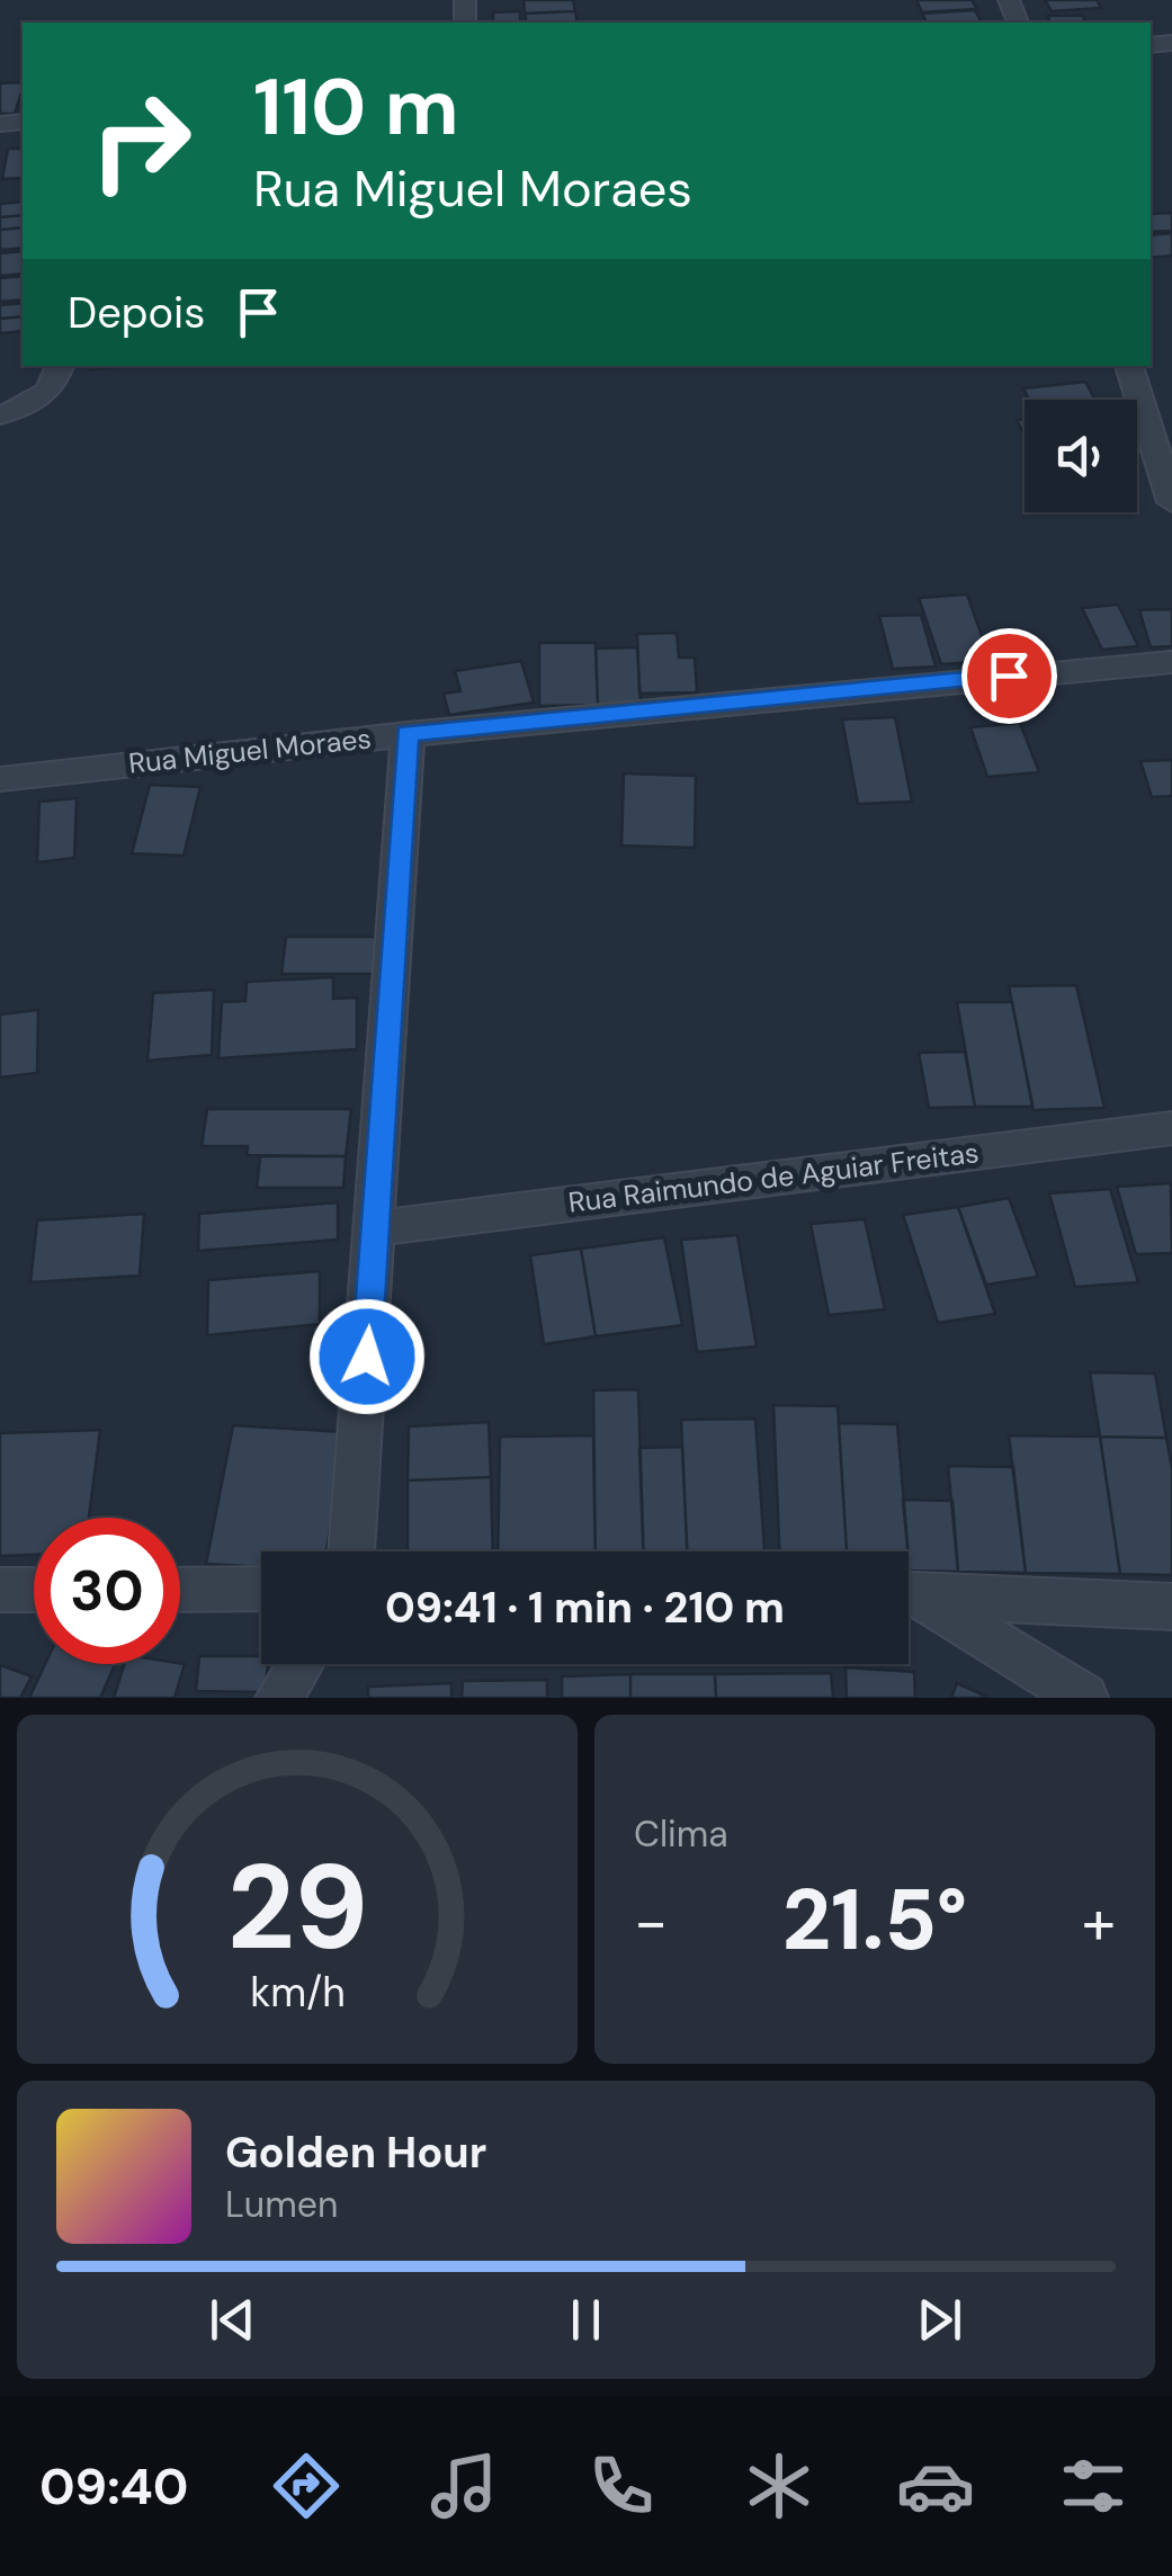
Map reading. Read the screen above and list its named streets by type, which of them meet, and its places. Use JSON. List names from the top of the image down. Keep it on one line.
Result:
{"streets":{"street":["Rua Miguel Moraes","Rua Raimundo de Aguiar Freitas"]},"page":{"turn":["110 m","Rua Miguel Moraes"],"then":"Depois","limit":"30","trip":"09:41 · 1 min · 210 m","tile":"Clima","heat":["−","21.5°","+"],"song":["Golden Hour","Lumen"],"tabs":"09:40","gauge":["29","km/h"]}}
